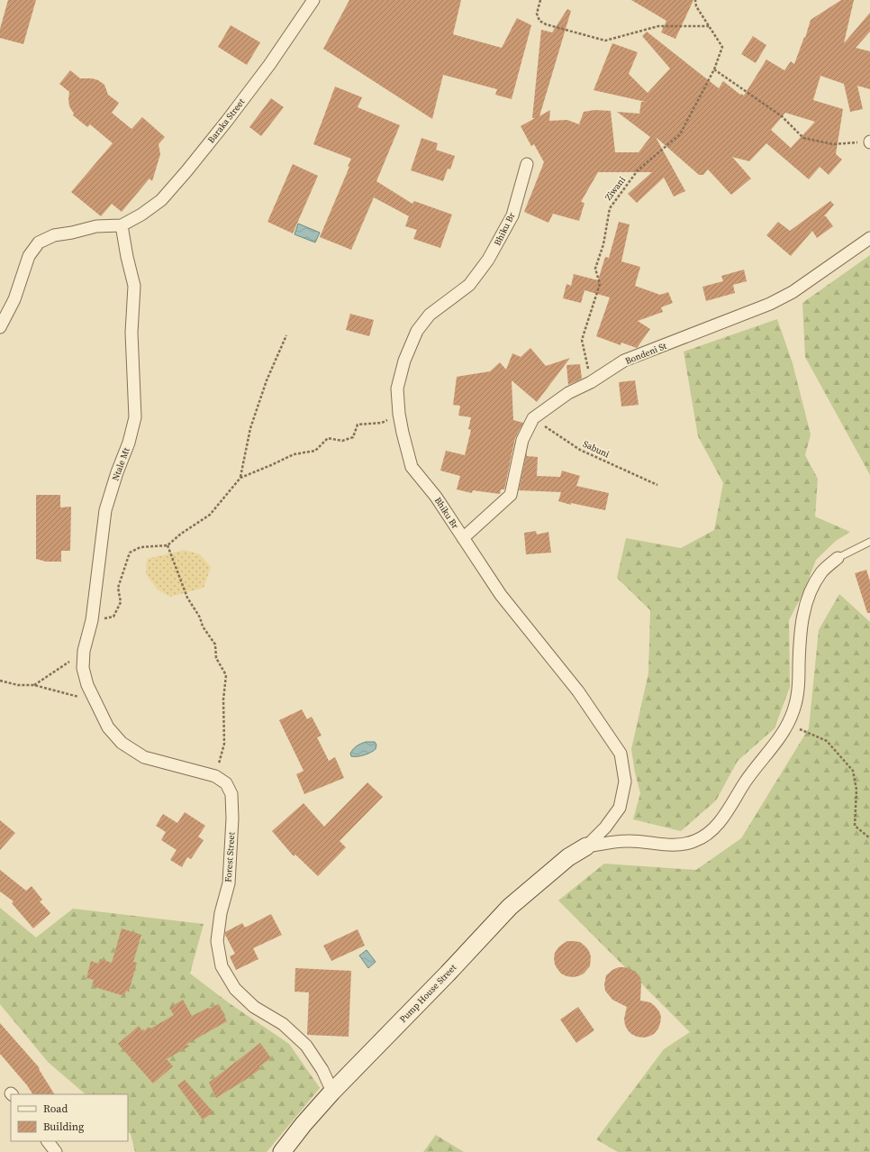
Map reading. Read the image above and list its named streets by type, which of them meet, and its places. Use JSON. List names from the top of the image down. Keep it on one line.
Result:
{"streets":{"street":["Baraka Street","Bhiku Br","Bondeni St","Ntale Mt","Forest Street","Pump House Street"],"path":["Ziwani","Sabuni"]},"crossings":[["Baraka Street","Ntale Mt"],["Ziwani","Bondeni St"],["Bhiku Br","Bondeni St"],["Bhiku Br","Pump House Street"],["Bondeni St","Sabuni"],["Ntale Mt","Forest Street"],["Forest Street","Pump House Street"]],"legend":["Road","Building"]}
